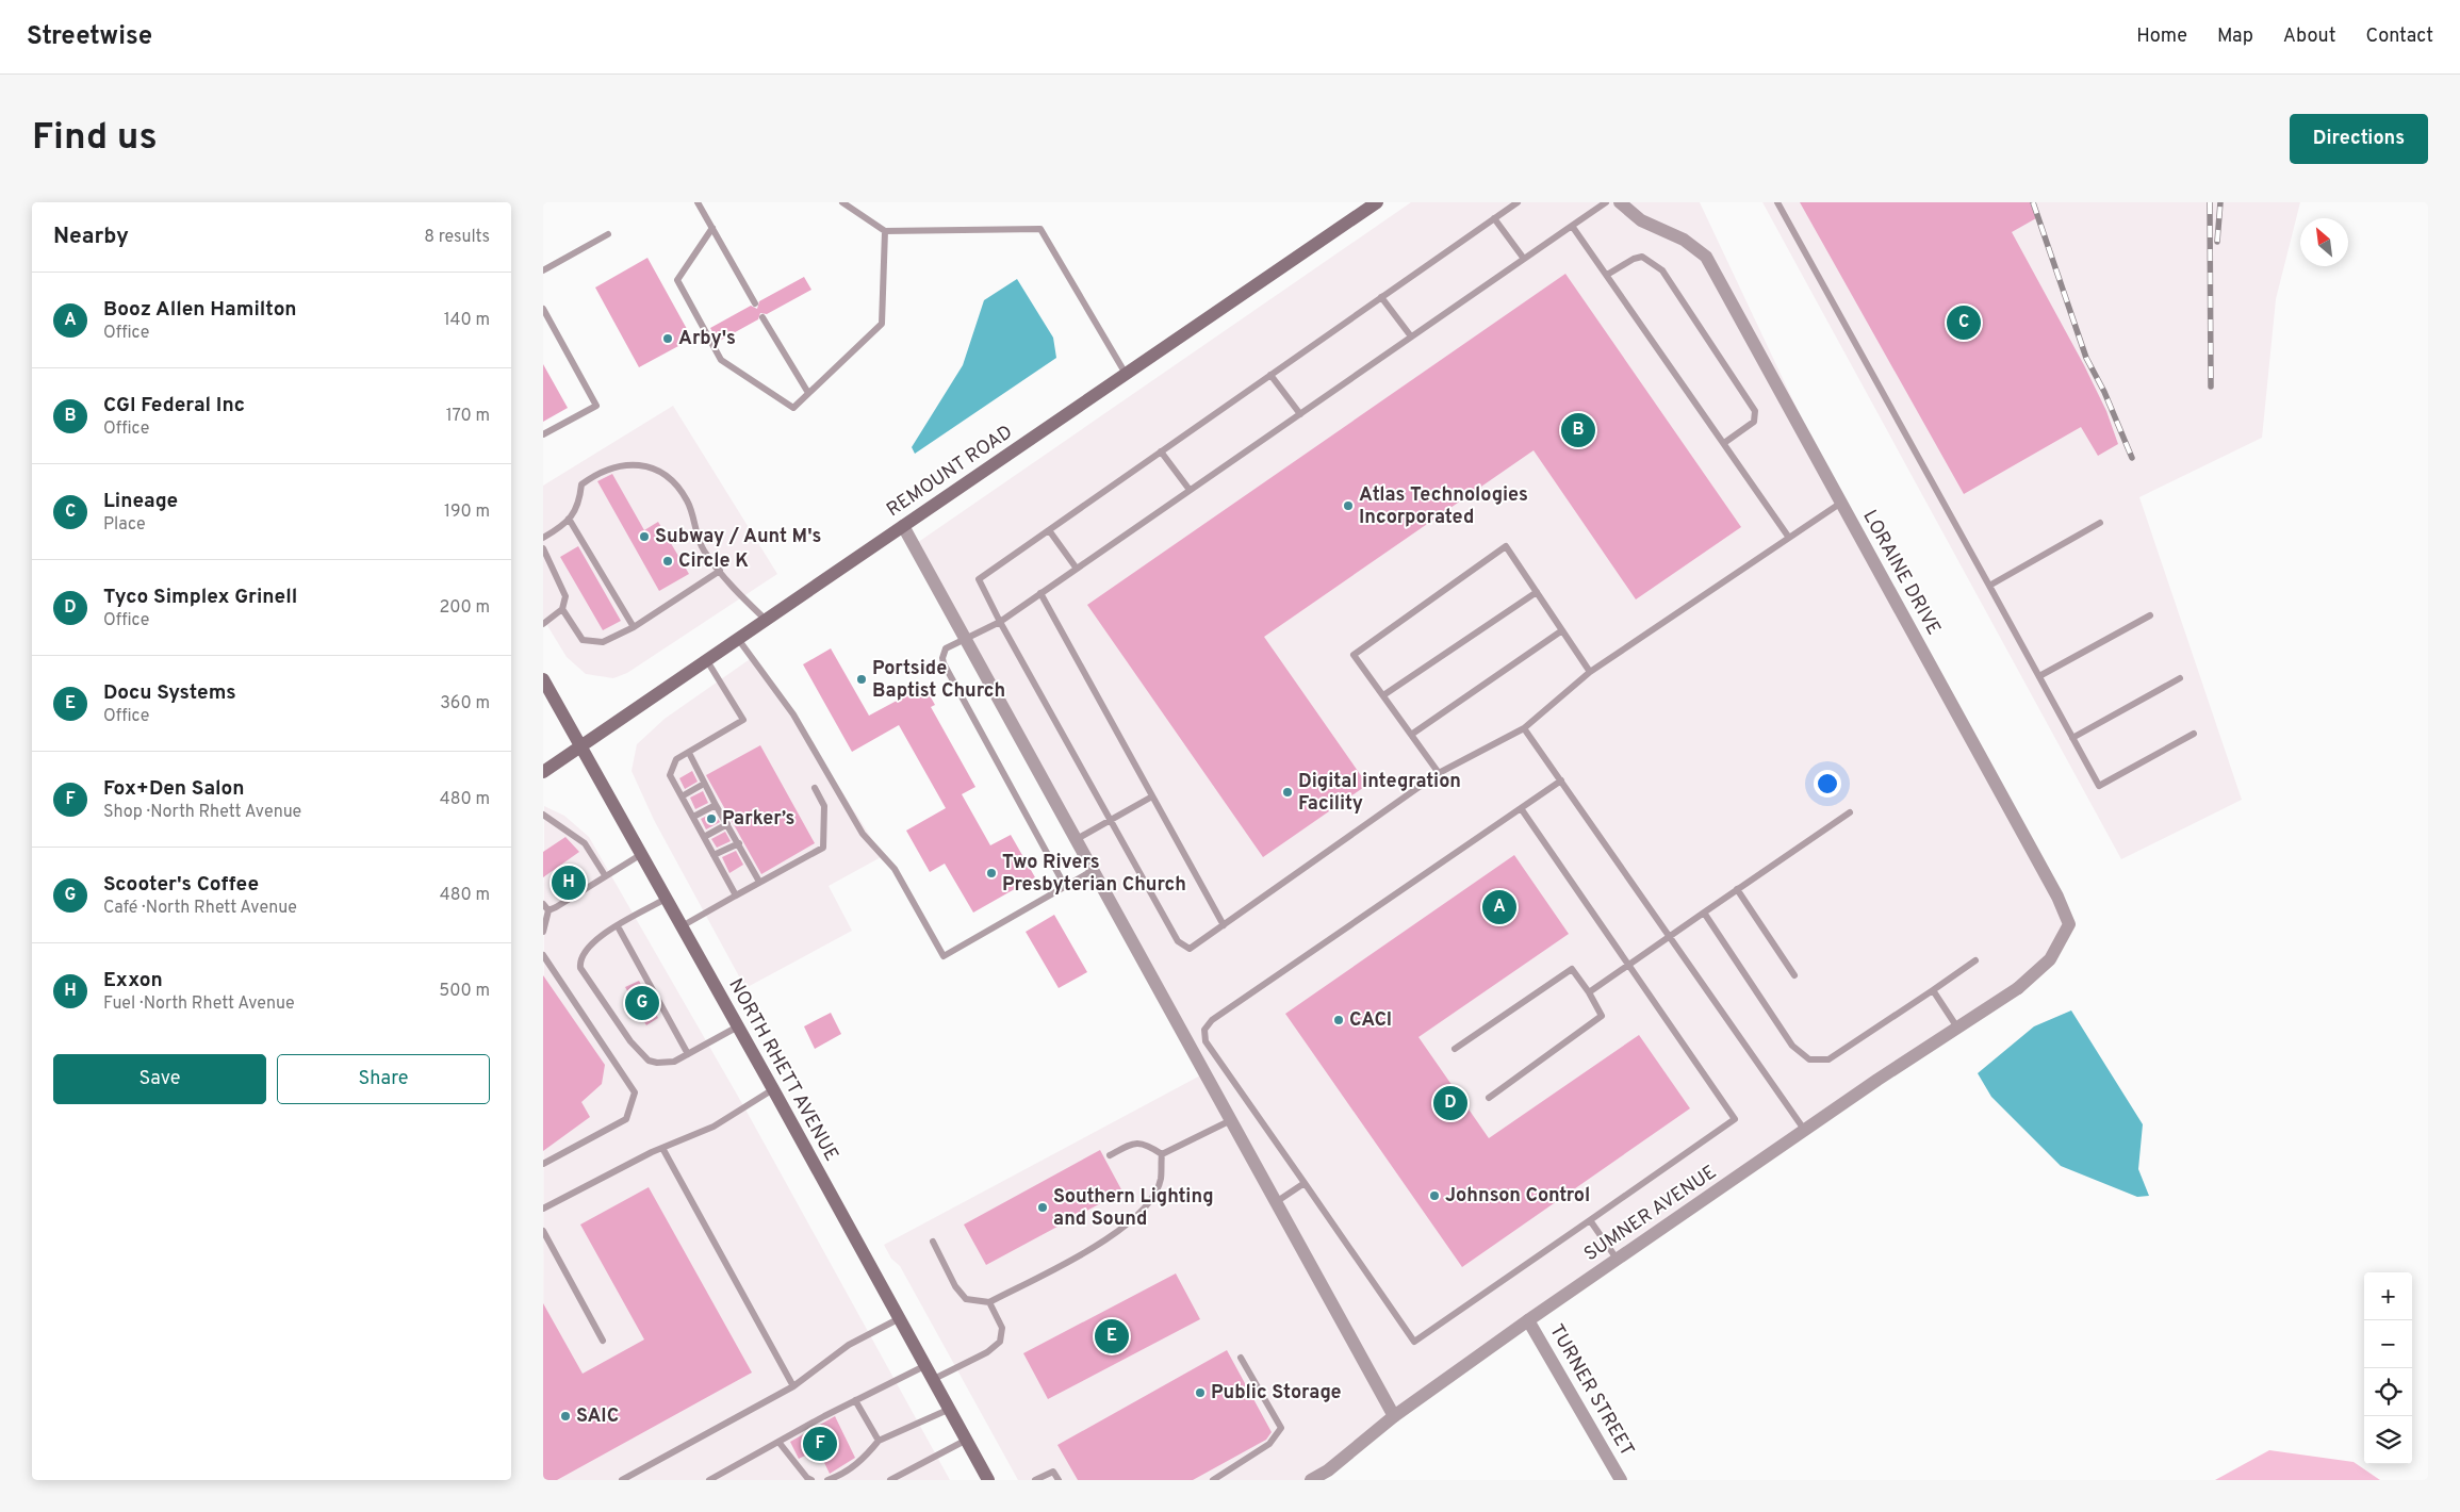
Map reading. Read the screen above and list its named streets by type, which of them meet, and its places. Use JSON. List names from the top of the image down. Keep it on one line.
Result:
{"streets":{"main road":["REMOUNT ROAD","NORTH RHETT AVENUE"],"street":["LORAINE DRIVE","SUMNER AVENUE","TURNER STREET"]},"crossings":[["REMOUNT ROAD","NORTH RHETT AVENUE"],["LORAINE DRIVE","SUMNER AVENUE"],["SUMNER AVENUE","TURNER STREET"]],"places":["Arby's","Atlas Technologies Incorporated","Subway / Aunt M's","Circle K","Portside Baptist Church","Digital integration Facility","Parker’s","Two Rivers Presbyterian Church","CACI","Johnson Control","Southern Lighting and Sound","Public Storage","SAIC"],"north":"top left","page":{"header":"Streetwise","nav":["Home","Map","About","Contact"],"buttons":["Directions",["Save","Share"]],"title":"Find us","heading":["Nearby","8 results"],"list":[{"mark":"A","name":"Booz Allen Hamilton","note":"Office","value":"140 m"},{"mark":"B","name":"CGI Federal Inc","note":"Office","value":"170 m"},{"mark":"C","name":"Lineage","note":"Place","value":"190 m"},{"mark":"D","name":"Tyco Simplex Grinell","note":"Office","value":"200 m"},{"mark":"E","name":"Docu Systems","note":"Office","value":"360 m"},{"mark":"F","name":"Fox+Den Salon","note":"Shop · North Rhett Avenue","value":"480 m"},{"mark":"G","name":"Scooter's Coffee","note":"Café · North Rhett Avenue","value":"480 m"},{"mark":"H","name":"Exxon","note":"Fuel · North Rhett Avenue","value":"500 m"}],"pins":["C","B","H","A","G","D","E","F"],"map_buttons":["+","−"]}}
